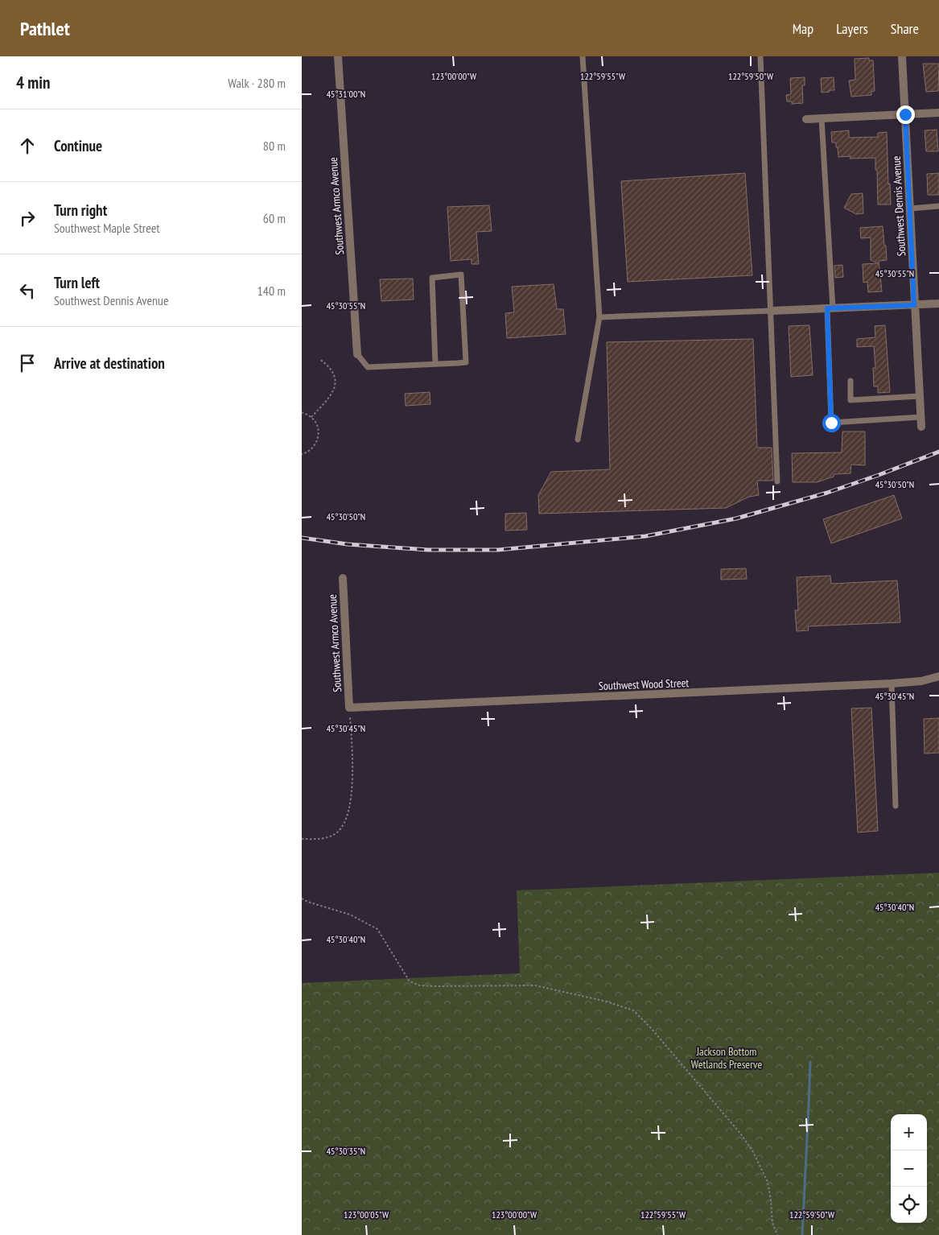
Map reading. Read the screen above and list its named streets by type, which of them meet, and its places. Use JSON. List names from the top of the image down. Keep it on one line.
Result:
{"streets":{"street":["Southwest Armco Avenue","Southwest Dennis Avenue","Southwest Wood Street"]},"crossings":[["Southwest Armco Avenue","Southwest Wood Street"]],"parks":["Jackson Bottom Wetlands Preserve"],"page":{"header":"Pathlet","nav":["Map","Layers","Share"],"heading":["4 min","Walk · 280 m"],"list":[["Continue","80 m"],["Turn right","Southwest Maple Street","60 m"],["Turn left","Southwest Dennis Avenue","140 m"],"Arrive at destination"],"map_buttons":["+","−"]},"coordinates":["123°00'00\"W","122°59'55\"W","122°59'50\"W","45°31'00\"N","45°30'55\"N","45°30'50\"N","45°30'45\"N","45°30'40\"N","45°30'35\"N","123°00'05\"W"]}
